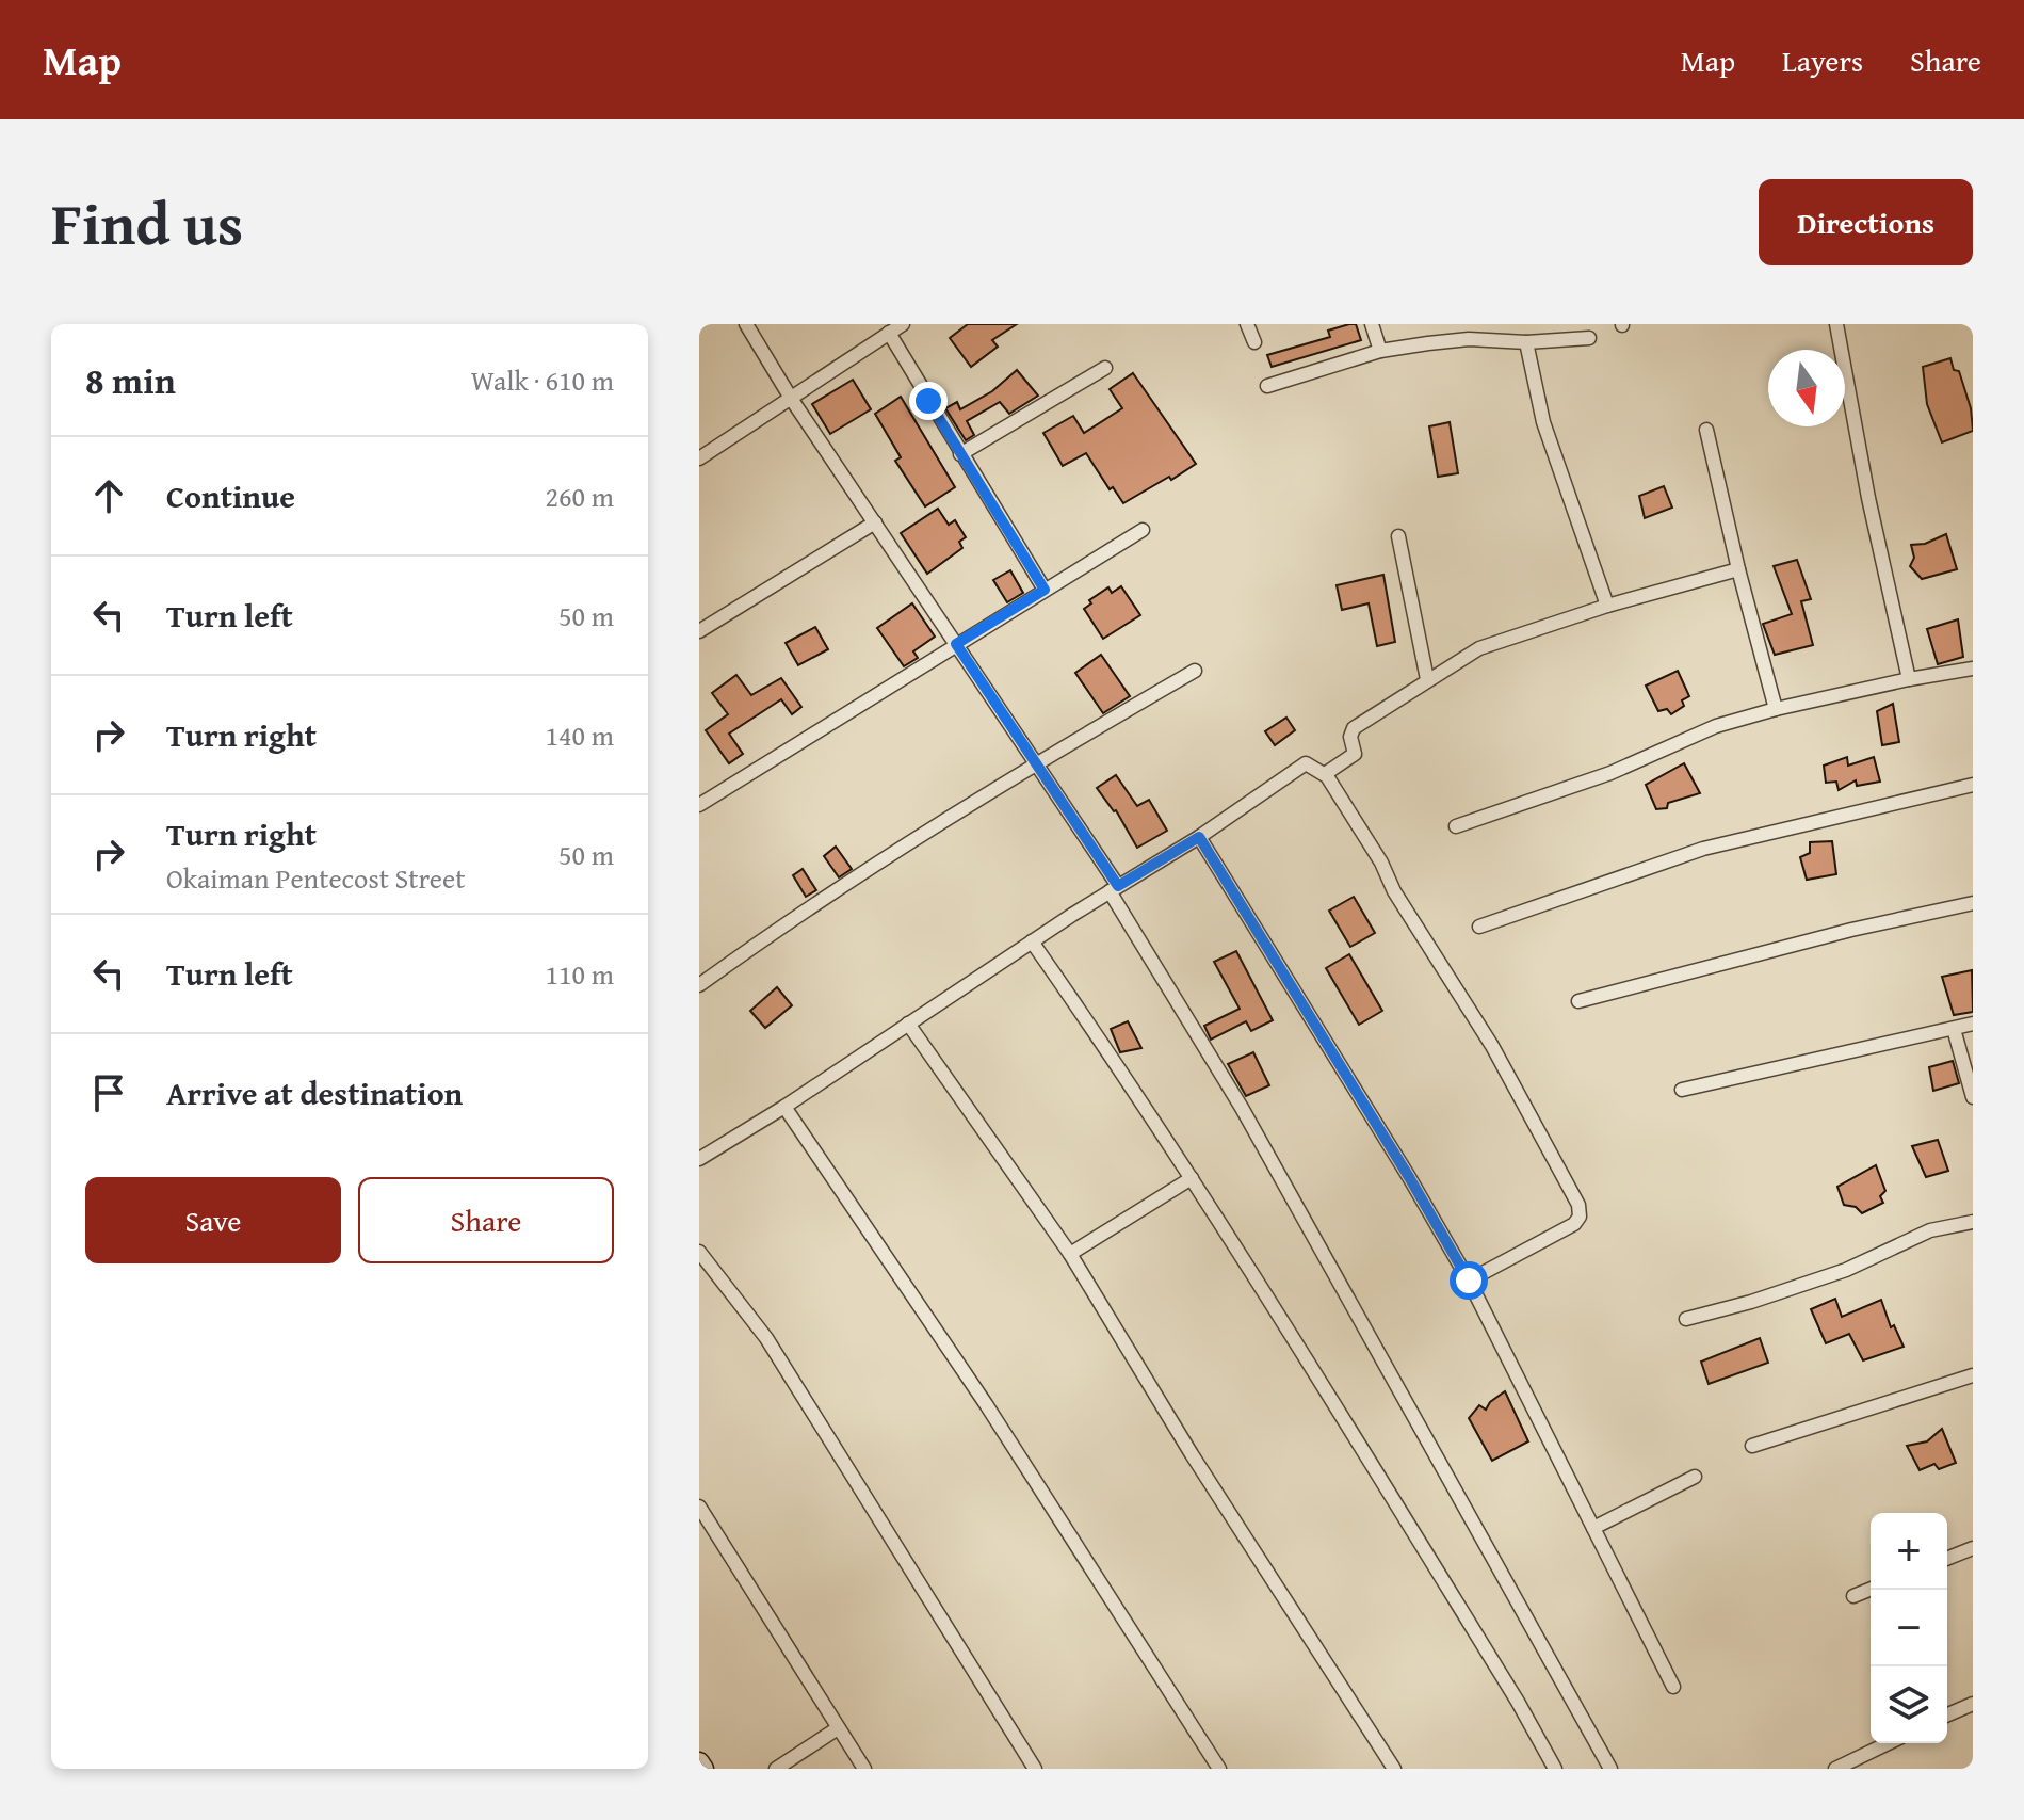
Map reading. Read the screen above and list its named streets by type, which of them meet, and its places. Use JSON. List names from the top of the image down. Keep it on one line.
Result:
{"north":"bottom","page":{"header":"Map","nav":["Map","Layers","Share"],"title":"Find us","buttons":["Directions",["Save","Share"]],"heading":["8 min","Walk · 610 m"],"list":[["Continue","260 m"],["Turn left","50 m"],["Turn right","140 m"],["Turn right","Okaiman Pentecost Street","50 m"],["Turn left","110 m"],"Arrive at destination"],"map_buttons":["+","−"]}}
